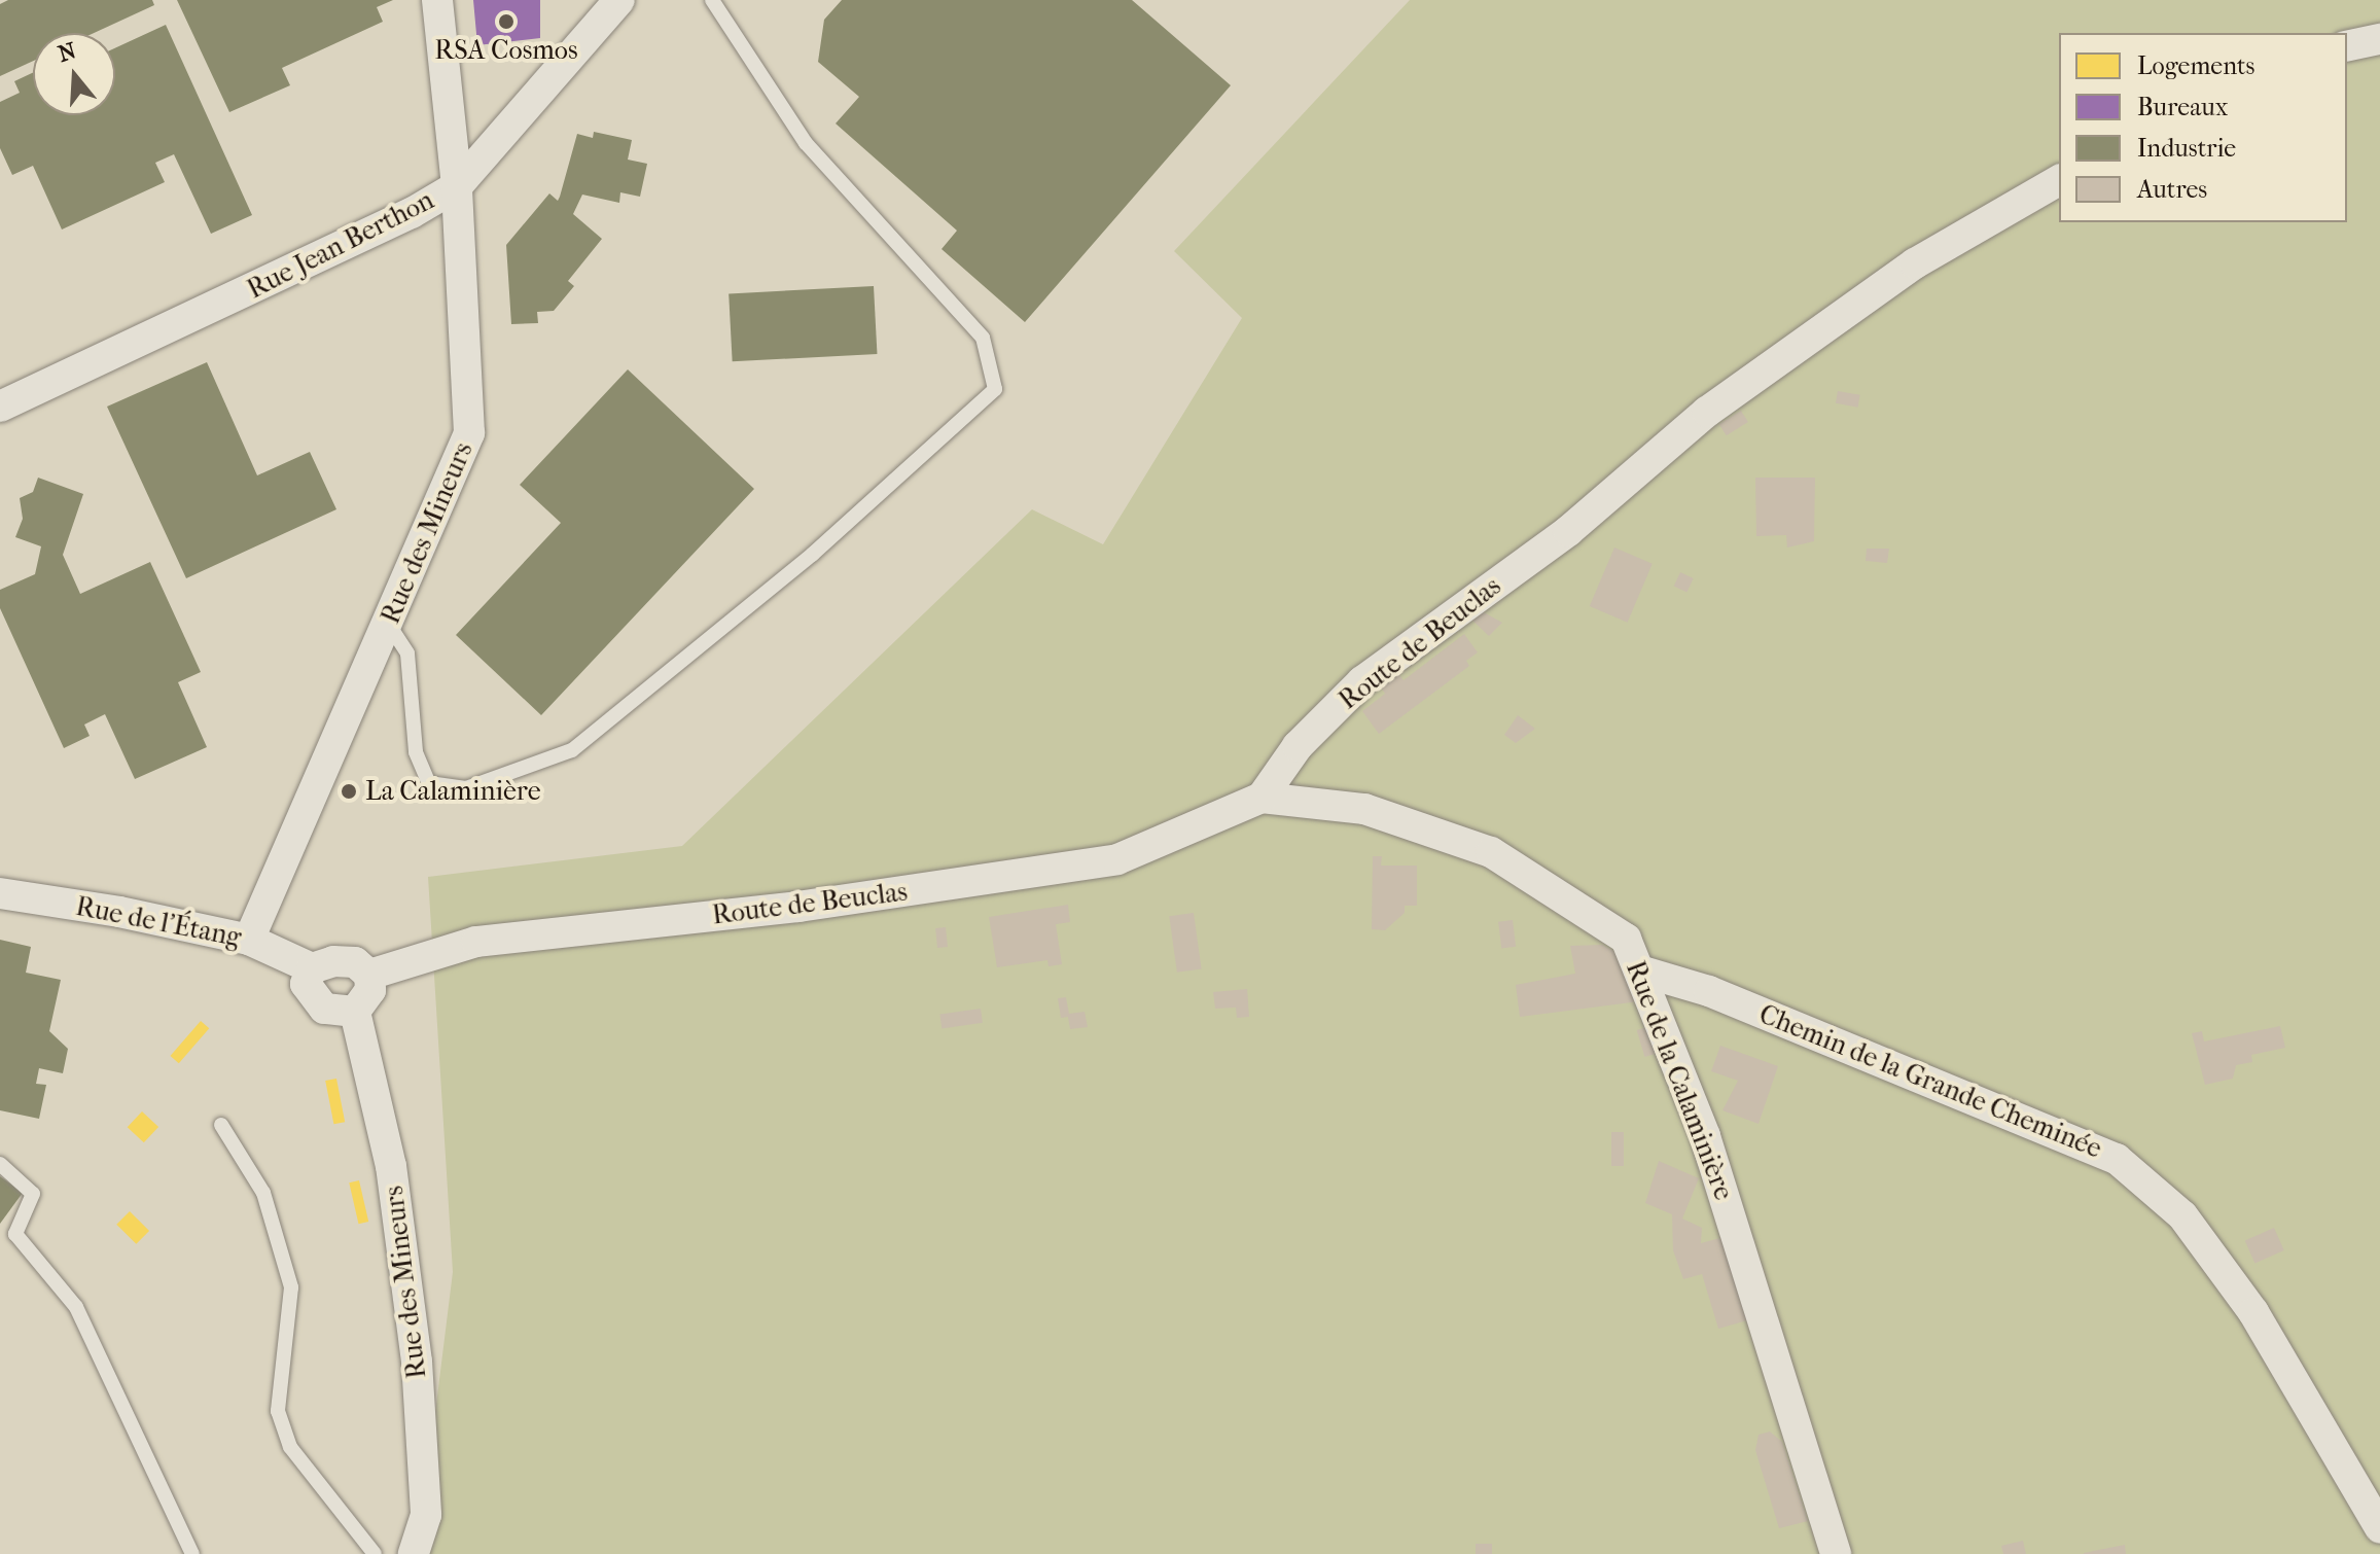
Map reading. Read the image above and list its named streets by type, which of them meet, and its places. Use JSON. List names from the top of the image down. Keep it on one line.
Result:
{"streets":{"street":["Rue Jean Berthon","Rue des Mineurs","Route de Beuclas","Rue de l'Étang","Rue de la Calaminière","Chemin de la Grande Cheminée"]},"crossings":[["Rue Jean Berthon","Rue des Mineurs"],["Rue des Mineurs","Route de Beuclas"],["Rue des Mineurs","Rue de l'Étang"],["Route de Beuclas","Rue de l'Étang"],["Route de Beuclas","Rue de la Calaminière"],["Rue de la Calaminière","Chemin de la Grande Cheminée"]],"places":["RSA Cosmos","La Calaminière"],"legend":["Logements","Bureaux","Industrie","Autres"],"north":"top"}
